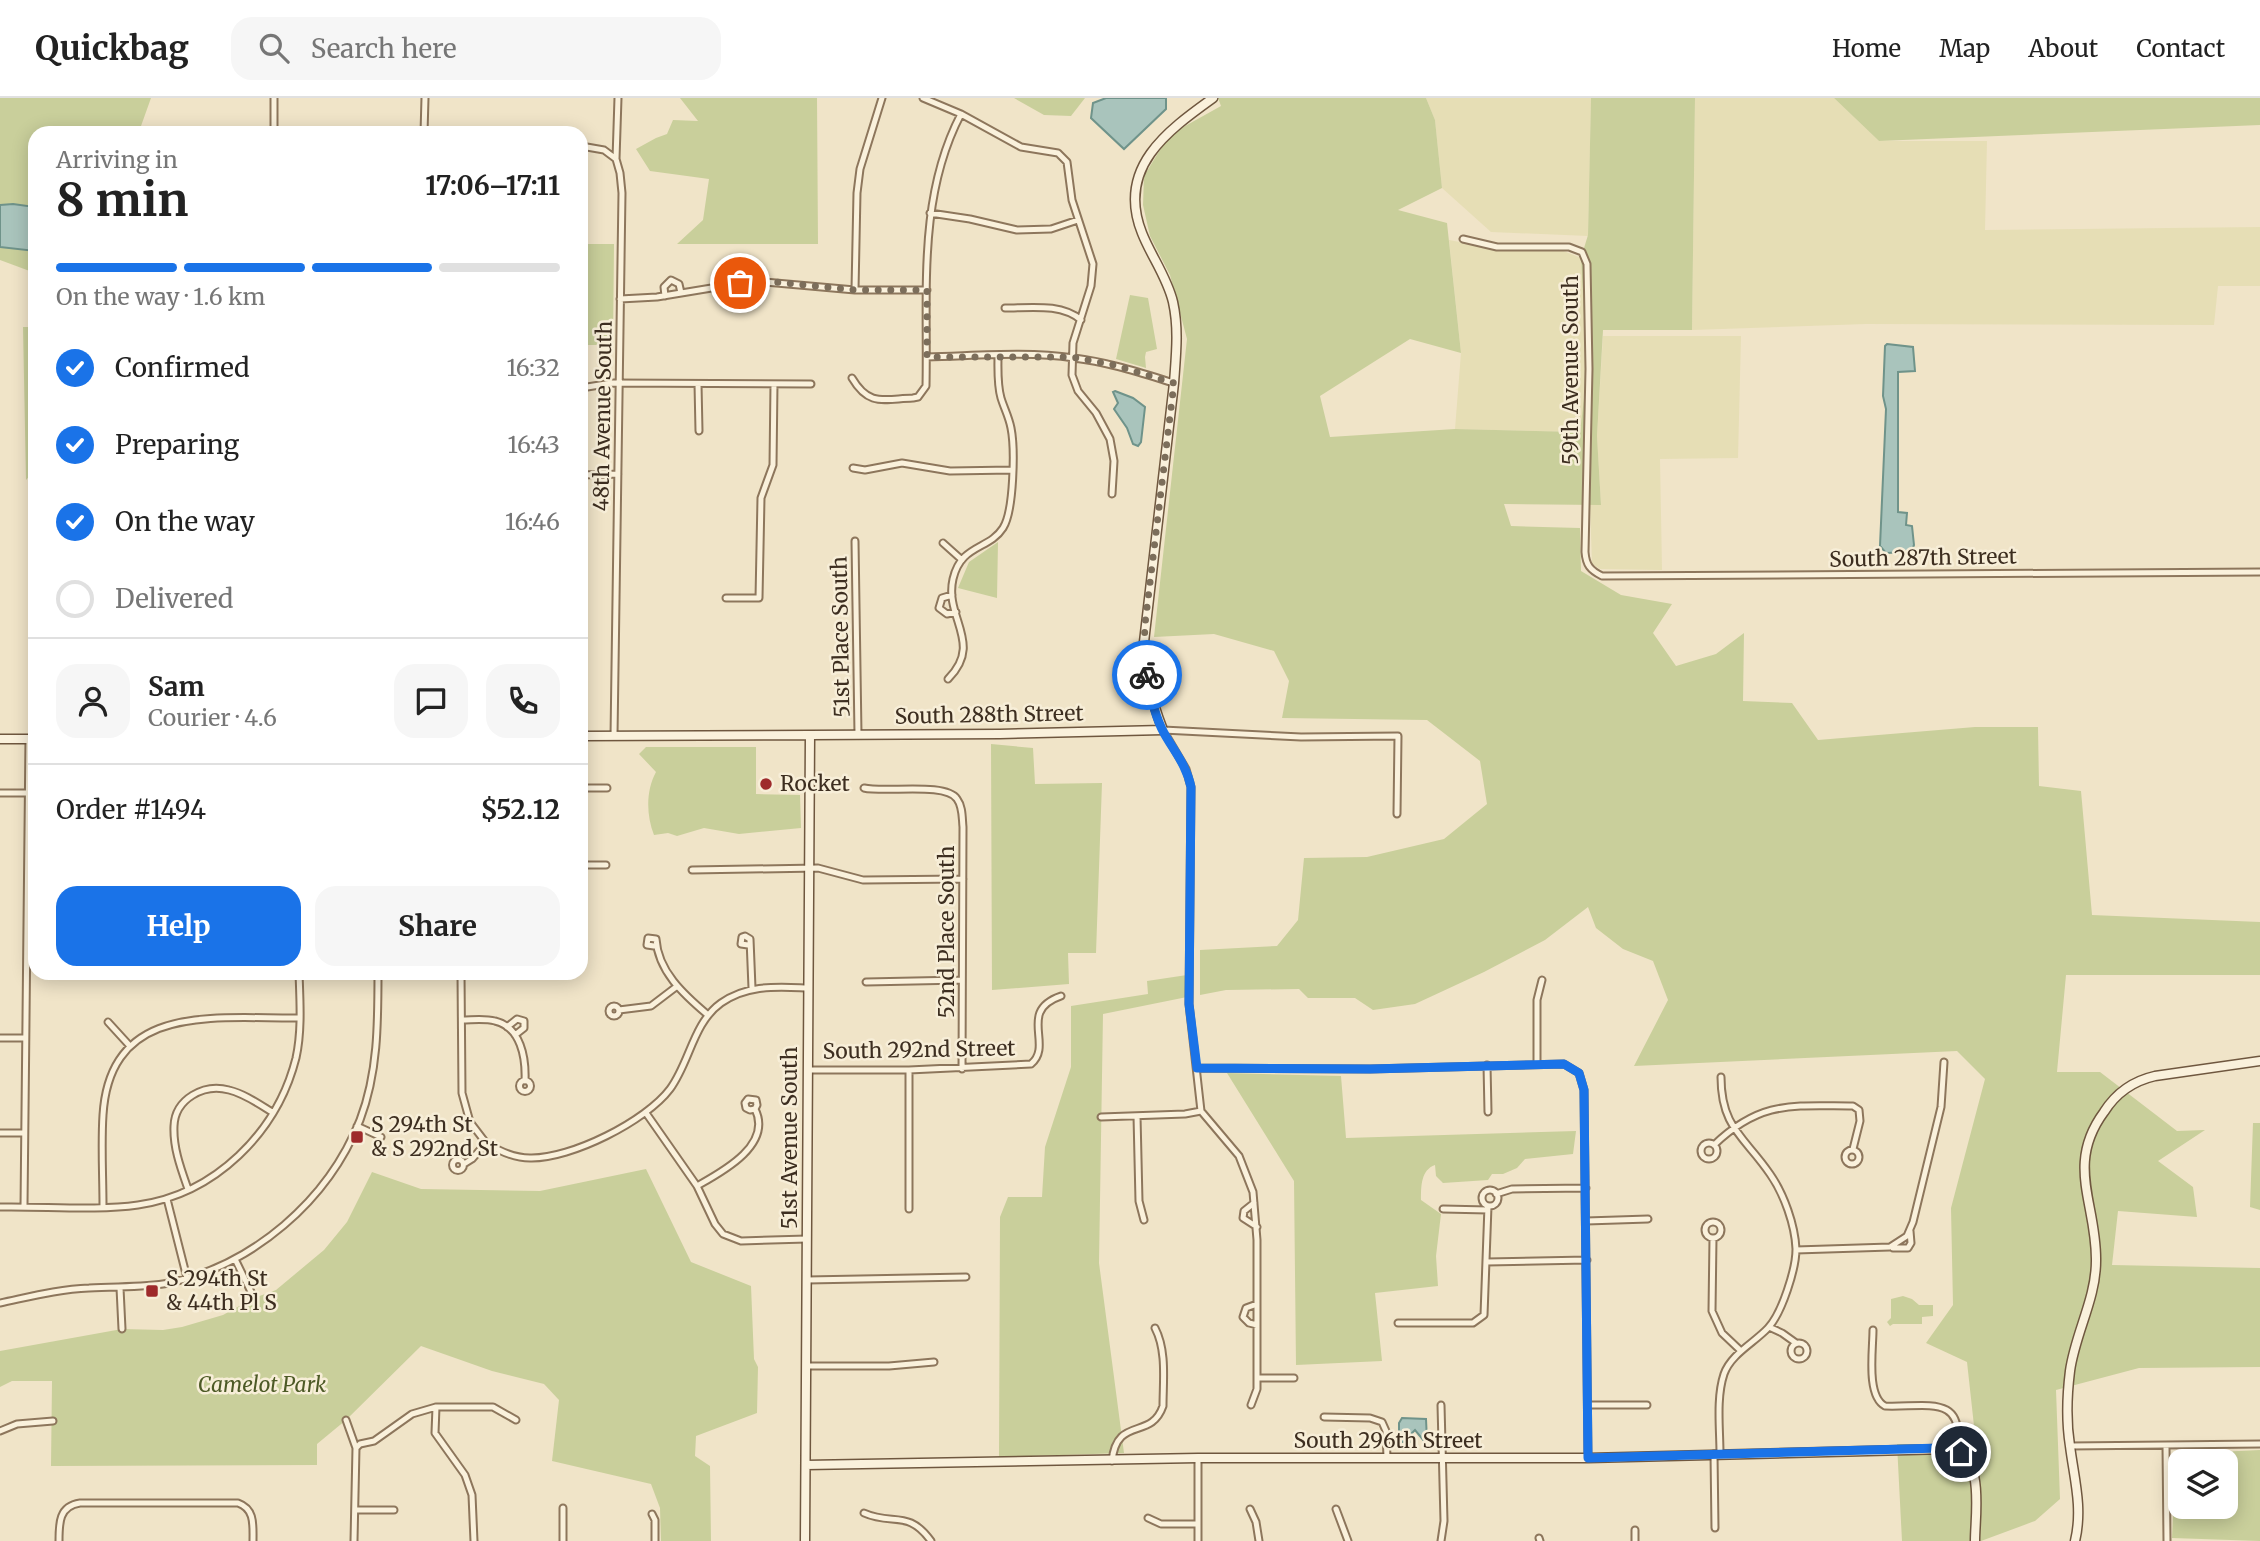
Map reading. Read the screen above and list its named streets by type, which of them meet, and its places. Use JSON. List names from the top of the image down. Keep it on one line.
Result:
{"streets":{"street":["59th Avenue South","48th Avenue South","South 287th Street","51st Place South","South 288th Street","52nd Place South","South 292nd Street","51st Avenue South","South 296th Street"]},"crossings":[["59th Avenue South","South 287th Street"],["48th Avenue South","South 288th Street"],["51st Place South","South 288th Street"],["South 288th Street","51st Avenue South"],["52nd Place South","South 292nd Street"],["South 292nd Street","51st Avenue South"],["51st Avenue South","South 296th Street"]],"parks":["Camelot Park"],"places":{"other":["Rocket"],"transit":["S 294th St & S 292nd St","S 294th St & 44th Pl S"]},"page":{"header":"Quickbag","search":"Search here","nav":["Home","Map","About","Contact"],"heading":["8 min","Arriving in","17:06–17:11"],"panel":["Sam","Courier · 4.6","Order #1494","$52.12"],"bar":"On the way · 1.6 km","list":[["Confirmed","16:32"],["Preparing","16:43"],["On the way","16:46"],"Delivered"],"buttons":["Help","Share"]}}
